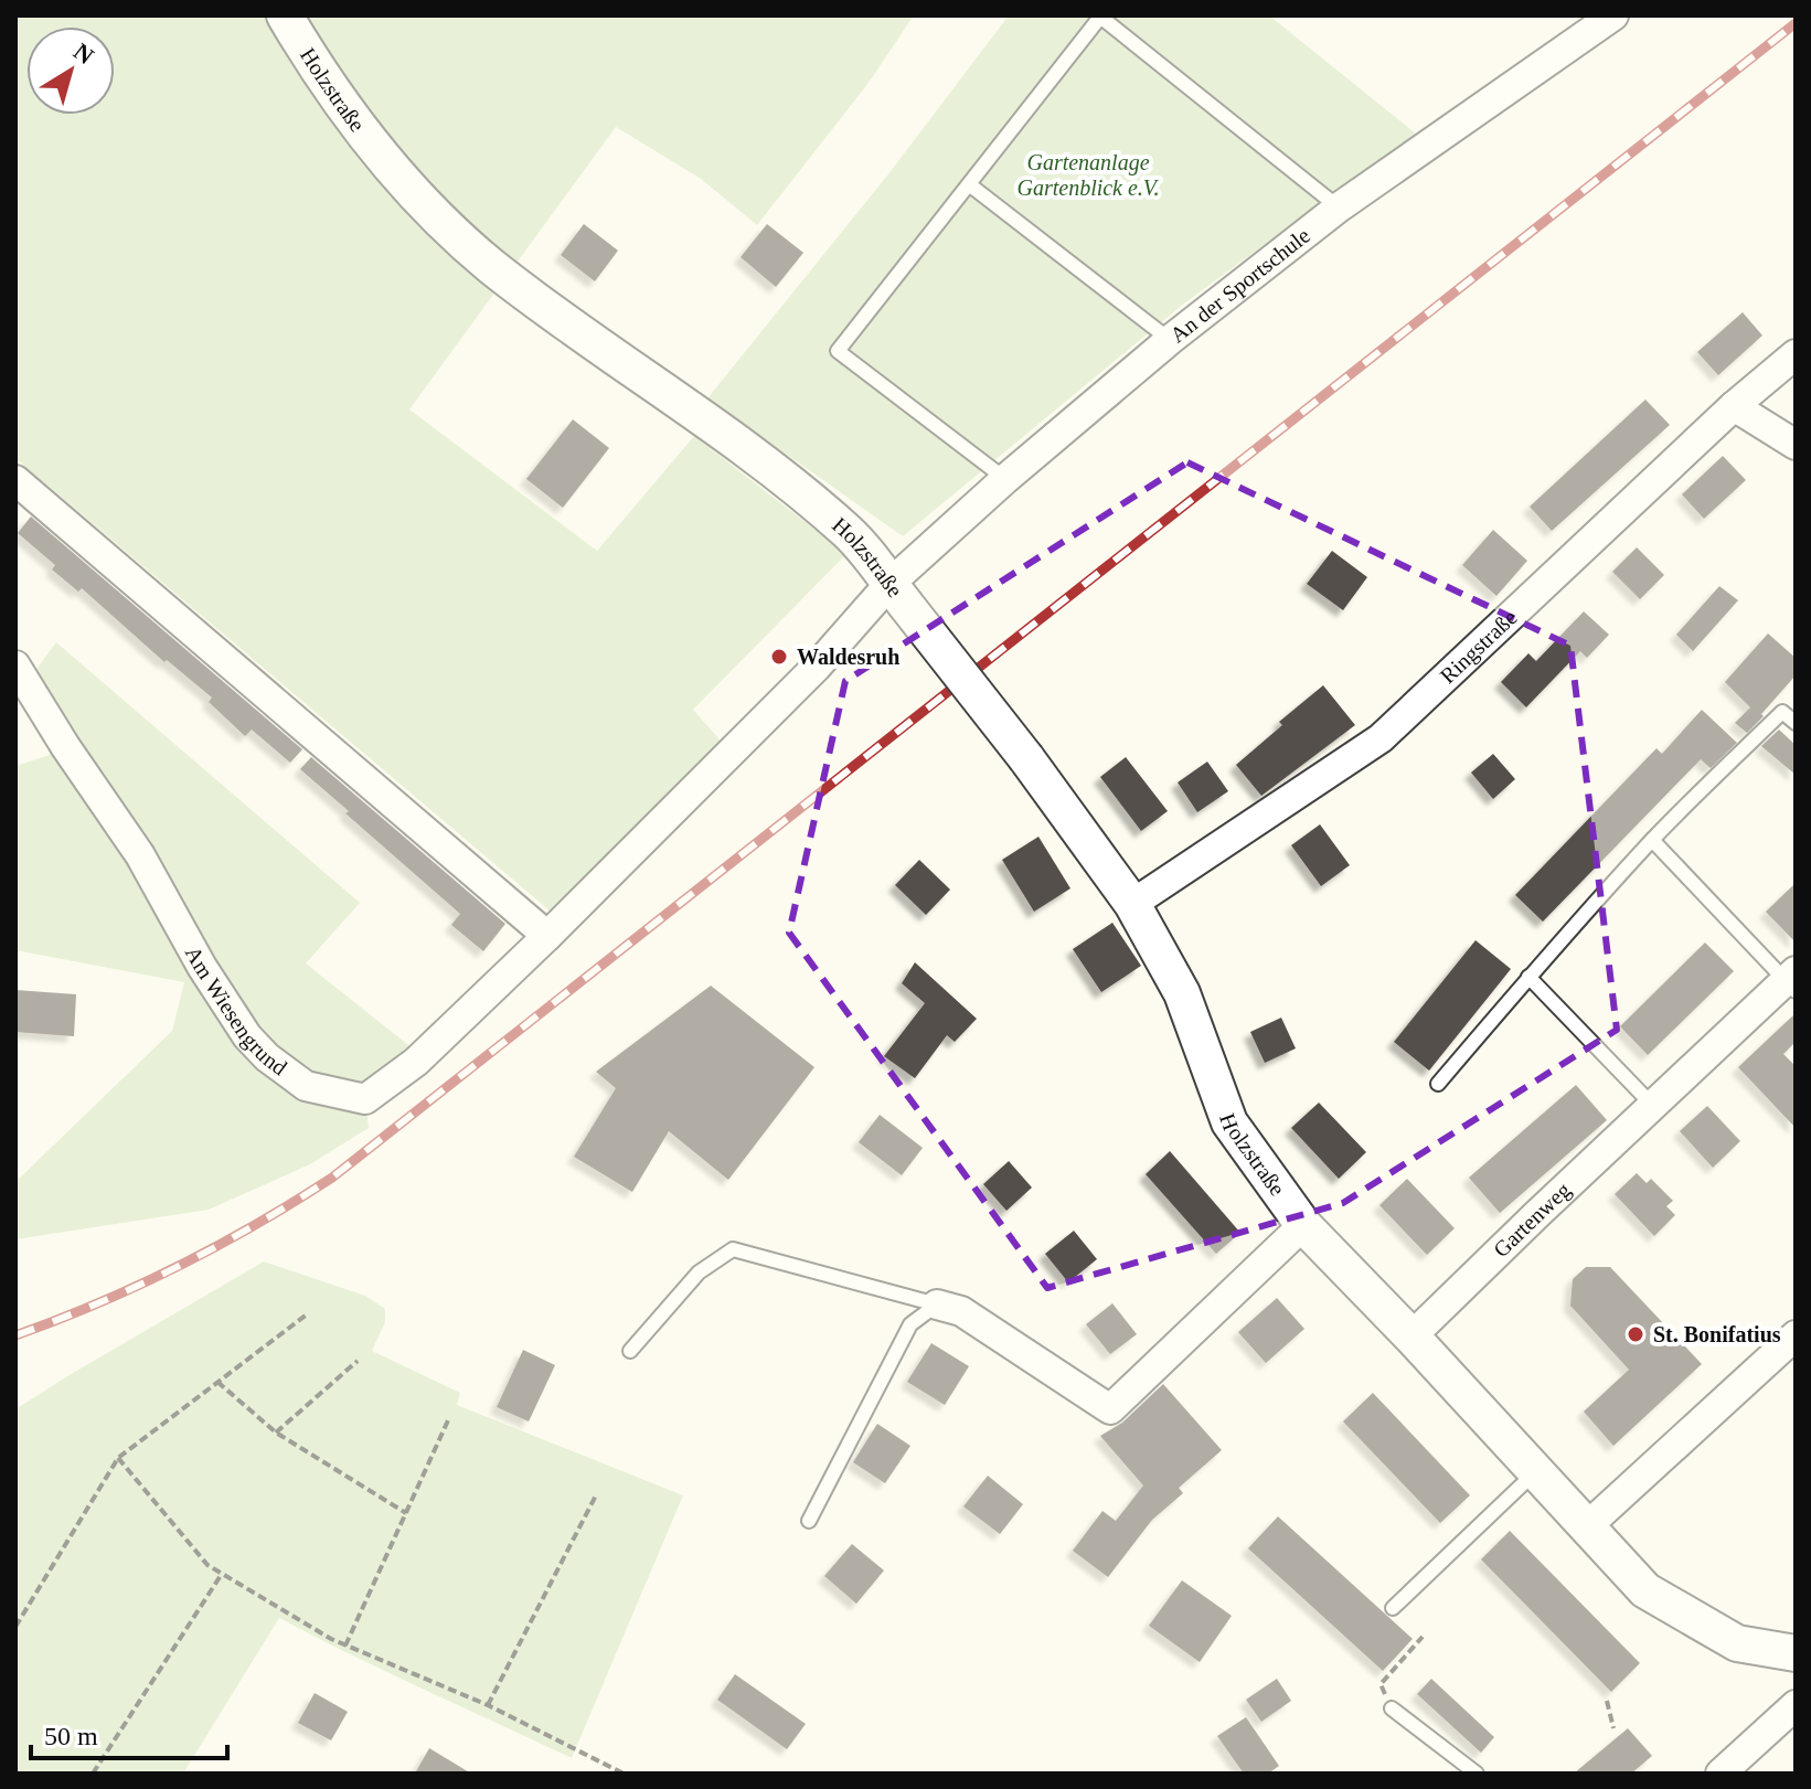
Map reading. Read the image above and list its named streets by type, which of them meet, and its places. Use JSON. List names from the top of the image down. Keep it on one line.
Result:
{"streets":{"street":["Holzstraße","An der Sportschule","Ringstraße","Am Wiesengrund","Gartenweg"]},"crossings":[["Holzstraße","An der Sportschule"],["Holzstraße","Ringstraße"],["Holzstraße","Am Wiesengrund"],["Holzstraße","Gartenweg"],["An der Sportschule","Am Wiesengrund"]],"parks":["Gartenanlage Gartenblick e.V."],"places":["Waldesruh","St. Bonifatius"],"scale_bar":"50 m","north":"top right"}
